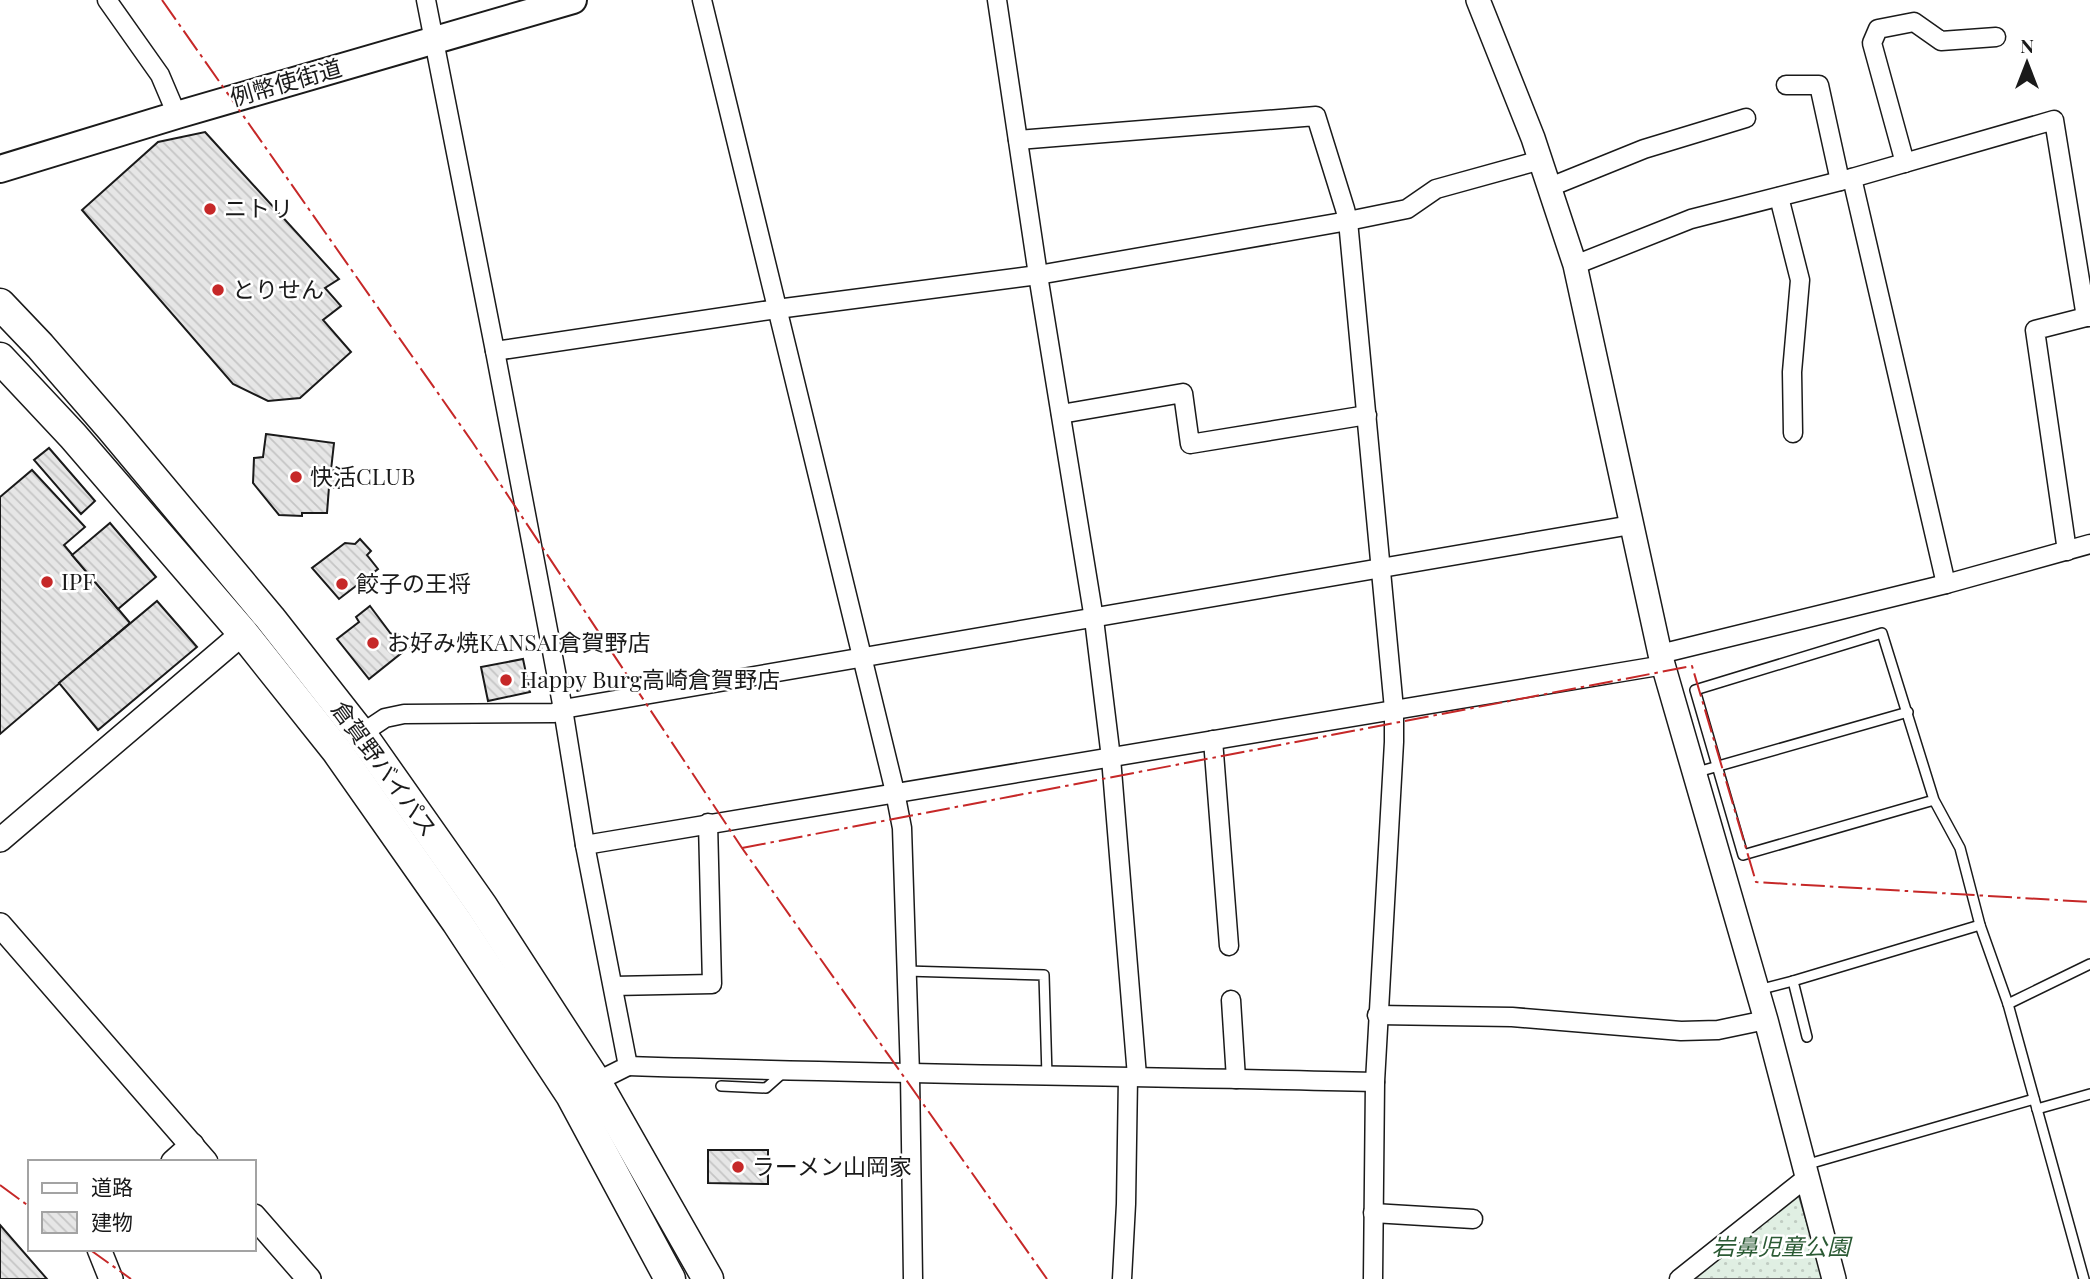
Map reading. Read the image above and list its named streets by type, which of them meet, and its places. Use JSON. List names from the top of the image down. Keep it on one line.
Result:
{"streets":{"highway":["倉賀野バイパス"],"main road":["例幣使街道"]},"parks":["岩鼻児童公園"],"places":["ニトリ","とりせん","快活CLUB","IPF","餃子の王将","お好み焼KANSAI倉賀野店","Happy Burg高崎倉賀野店","ラーメン山岡家"],"legend":["道路","建物"],"north":"top"}
